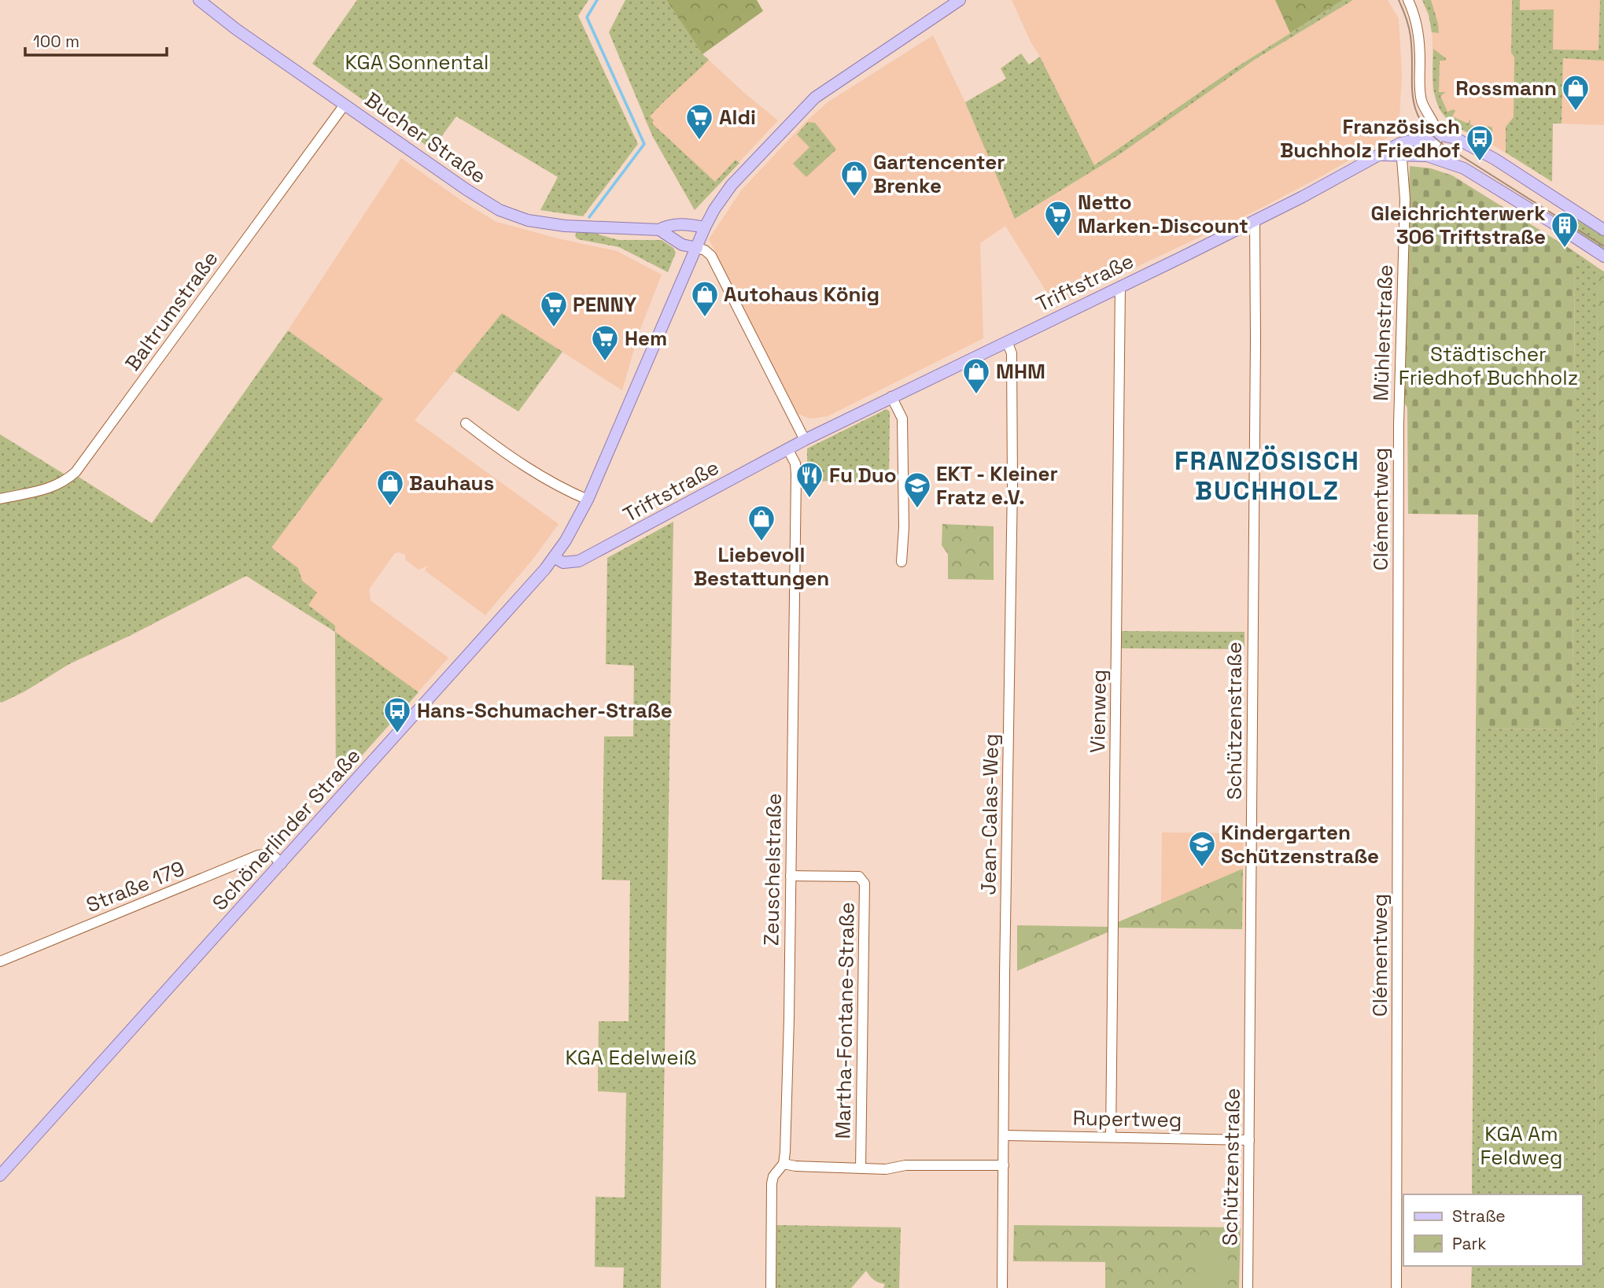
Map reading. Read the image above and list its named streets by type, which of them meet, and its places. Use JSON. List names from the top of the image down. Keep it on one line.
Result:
{"streets":{"main road":["Bucher Straße","Triftstraße","Schönerlinder Straße"],"street":["Baltrumstraße","Mühlenstraße","Clémentweg","Vienweg","Schützenstraße","Jean-Calas-Weg","Zeuschelstraße","Straße 179","Martha-Fontane-Straße","Rupertweg"]},"crossings":[["Bucher Straße","Baltrumstraße"],["Bucher Straße","Schönerlinder Straße"],["Triftstraße","Mühlenstraße"],["Triftstraße","Vienweg"],["Triftstraße","Schützenstraße"],["Triftstraße","Jean-Calas-Weg"],["Triftstraße","Schönerlinder Straße"],["Triftstraße","Zeuschelstraße"],["Mühlenstraße","Clémentweg"],["Vienweg","Rupertweg"],["Schützenstraße","Rupertweg"],["Jean-Calas-Weg","Rupertweg"],["Schönerlinder Straße","Straße 179"],["Zeuschelstraße","Martha-Fontane-Straße"]],"districts":["FRANZÖSISCH BUCHHOLZ"],"parks":["KGA Sonnental","Städtischer Friedhof Buchholz","KGA Edelweiß","KGA Am Feldweg"],"places":{"shop":["Rossmann","Gartencenter Brenke","Autohaus König","MHM","Bauhaus","Liebevoll Bestattungen"],"supermarket":["Aldi","Netto Marken-Discount","PENNY","Hem"],"bus stop":["Französisch Buchholz Friedhof","Hans-Schumacher-Straße"],"building":["Gleichrichterwerk 306 Triftstraße"],"restaurant":["Fu Duo"],"school or university":["EKT - Kleiner Fratz e.V.","Kindergarten Schützenstraße"]},"legend":["Straße","Park"],"scale_bar":"100 m"}
